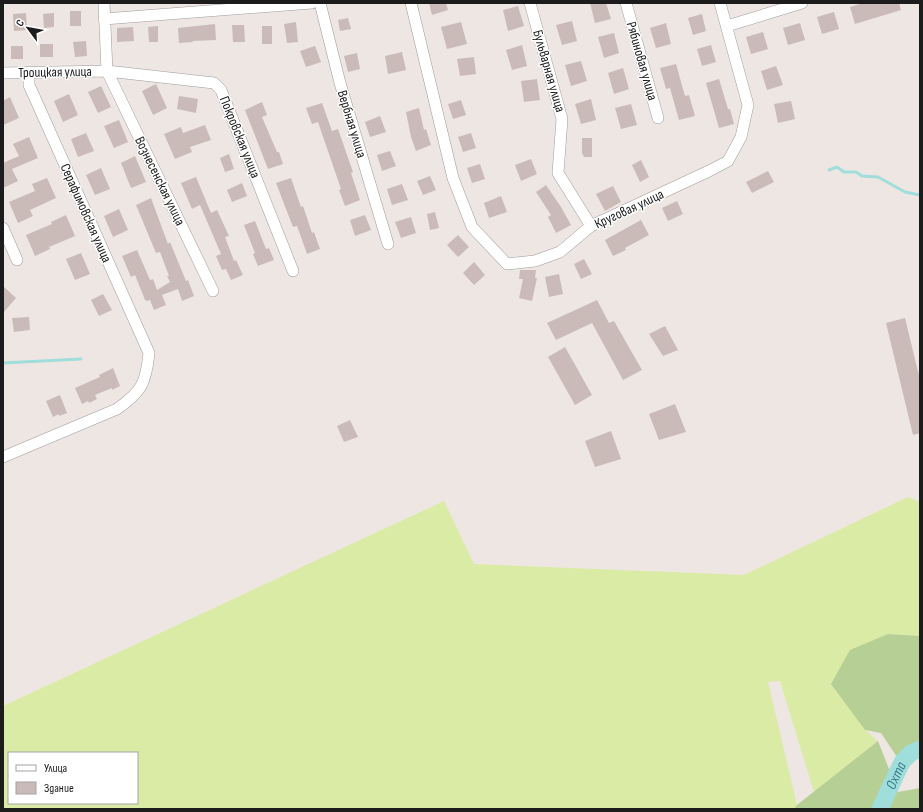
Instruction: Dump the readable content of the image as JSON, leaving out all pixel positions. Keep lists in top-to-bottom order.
{
  "streets": {
    "street": [
      "Рябиновая улица",
      "Бульварная улица",
      "Троицкая улица",
      "Вербная улица",
      "Покровская улица",
      "Вознесенская улица",
      "Круговая улица",
      "Серафимовская улица"
    ]
  },
  "crossings": [
    ["Бульварная улица", "Круговая улица"],
    ["Троицкая улица", "Покровская улица"],
    ["Троицкая улица", "Вознесенская улица"],
    ["Троицкая улица", "Серафимовская улица"],
    ["Покровская улица", "Вознесенская улица"]
  ],
  "water": ["Охта"],
  "legend": ["Улица", "Здание"],
  "north": "top left"
}
